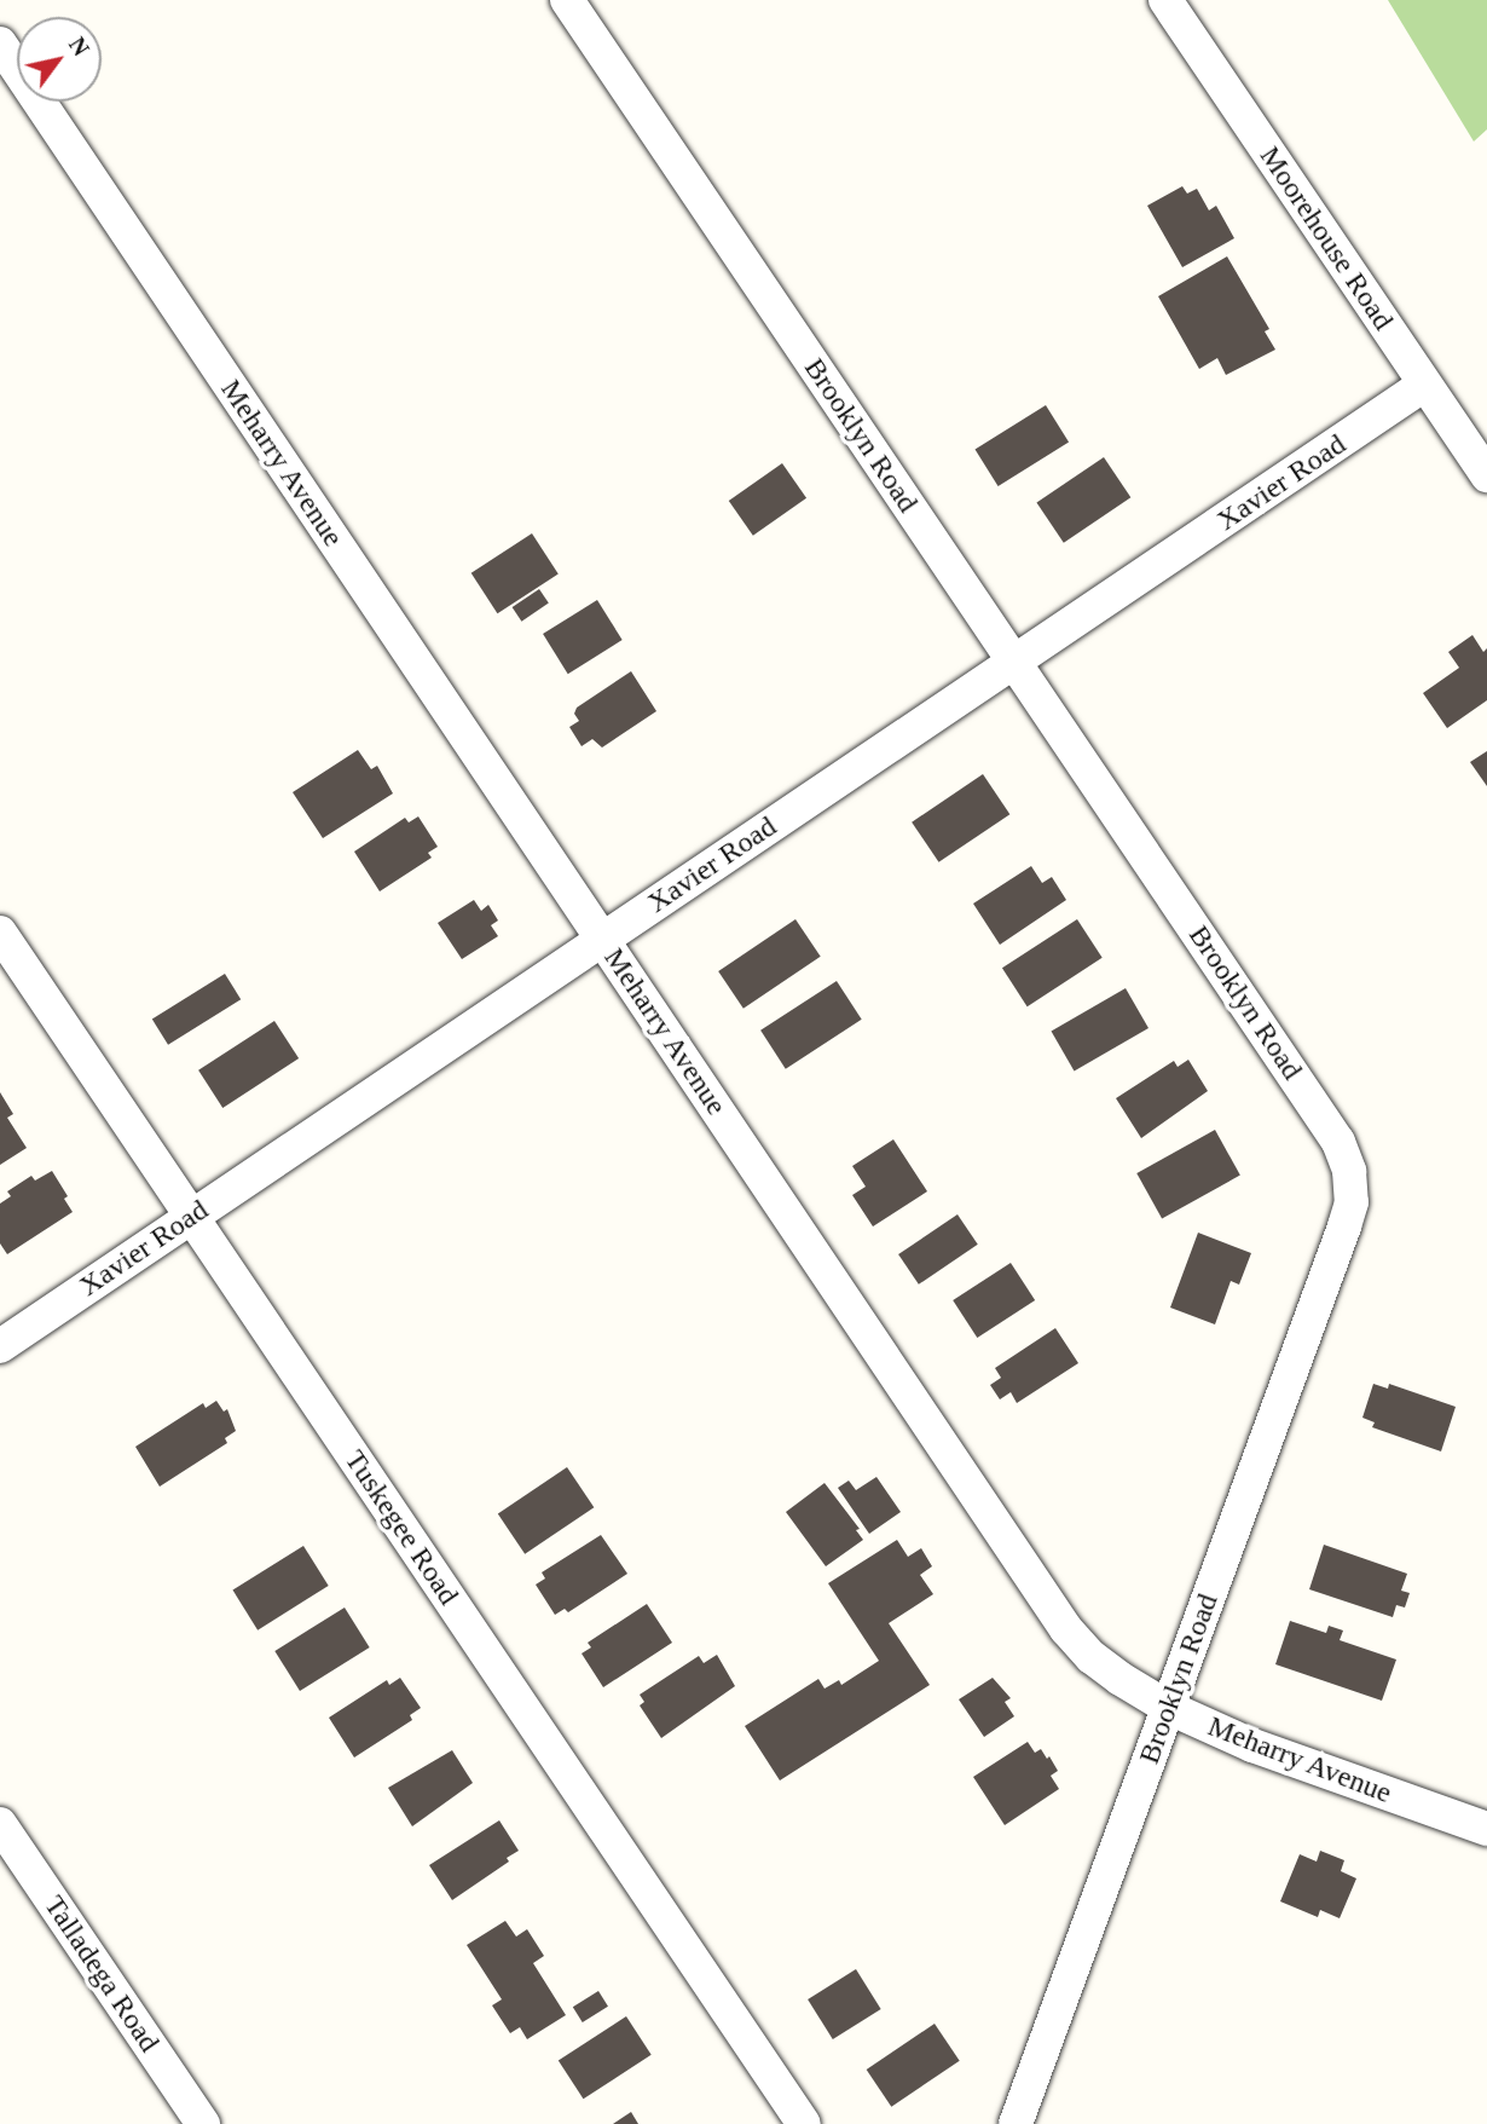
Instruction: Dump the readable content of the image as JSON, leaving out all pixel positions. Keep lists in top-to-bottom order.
{
  "streets": {
    "street": [
      "Moorehouse Road",
      "Brooklyn Road",
      "Meharry Avenue",
      "Xavier Road",
      "Tuskegee Road",
      "Talladega Road"
    ]
  },
  "crossings": [
    ["Moorehouse Road", "Xavier Road"],
    ["Brooklyn Road", "Meharry Avenue"],
    ["Brooklyn Road", "Xavier Road"],
    ["Meharry Avenue", "Xavier Road"],
    ["Xavier Road", "Tuskegee Road"]
  ],
  "north": "top right"
}
